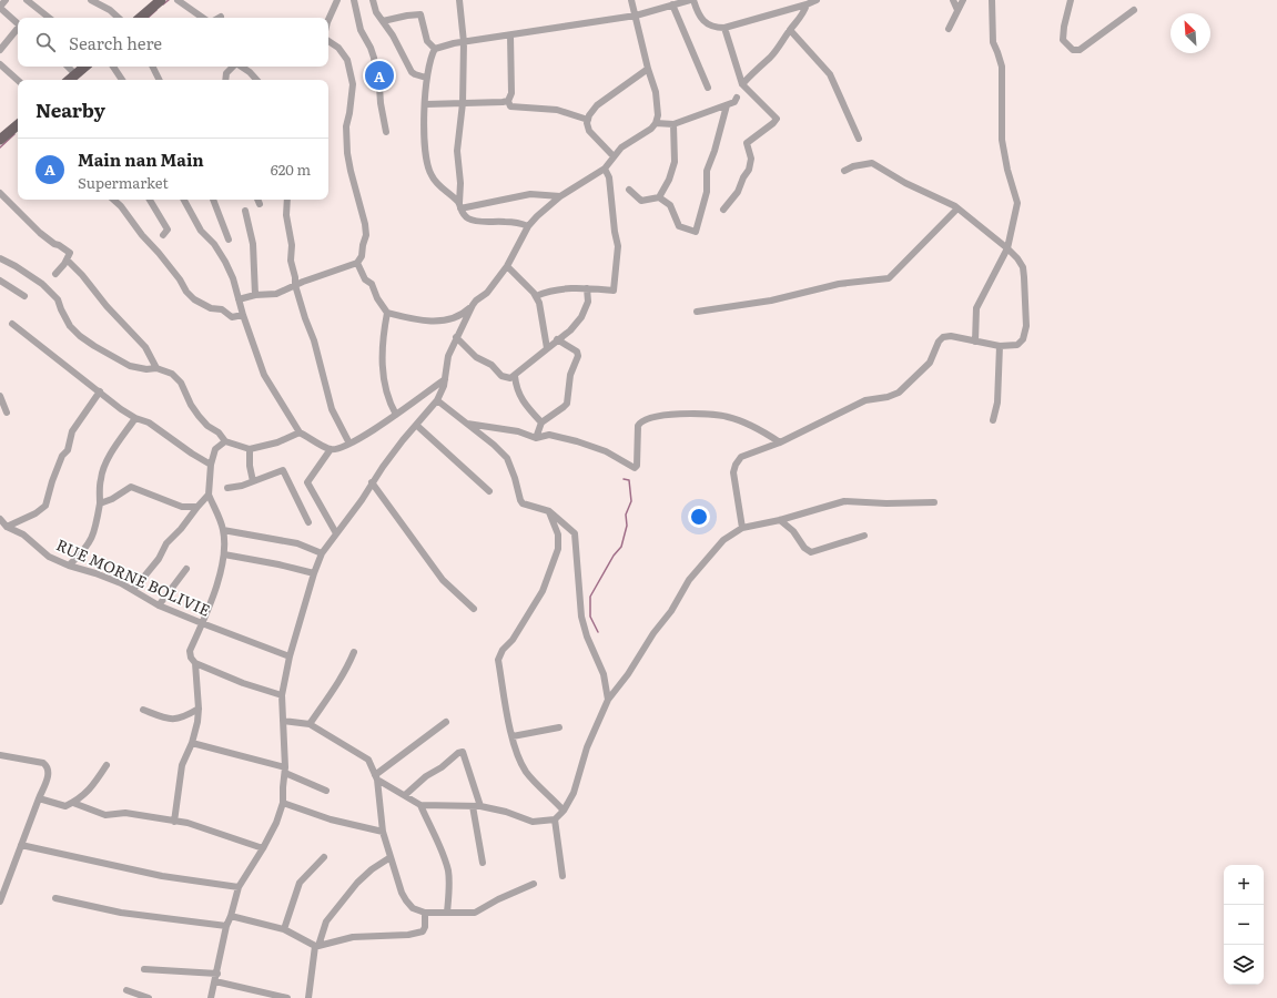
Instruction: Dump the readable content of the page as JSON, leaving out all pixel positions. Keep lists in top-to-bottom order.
{
  "streets": {
    "street": ["RUE MORNE BOLIVIE"]
  },
  "north": "top left",
  "page": {
    "search": "Search here",
    "pins": "A",
    "heading": "Nearby",
    "list": [
      {
        "mark": "A",
        "name": "Main nan Main",
        "note": "Supermarket",
        "value": "620 m"
      }
    ],
    "map_buttons": ["+", "−"]
  }
}
